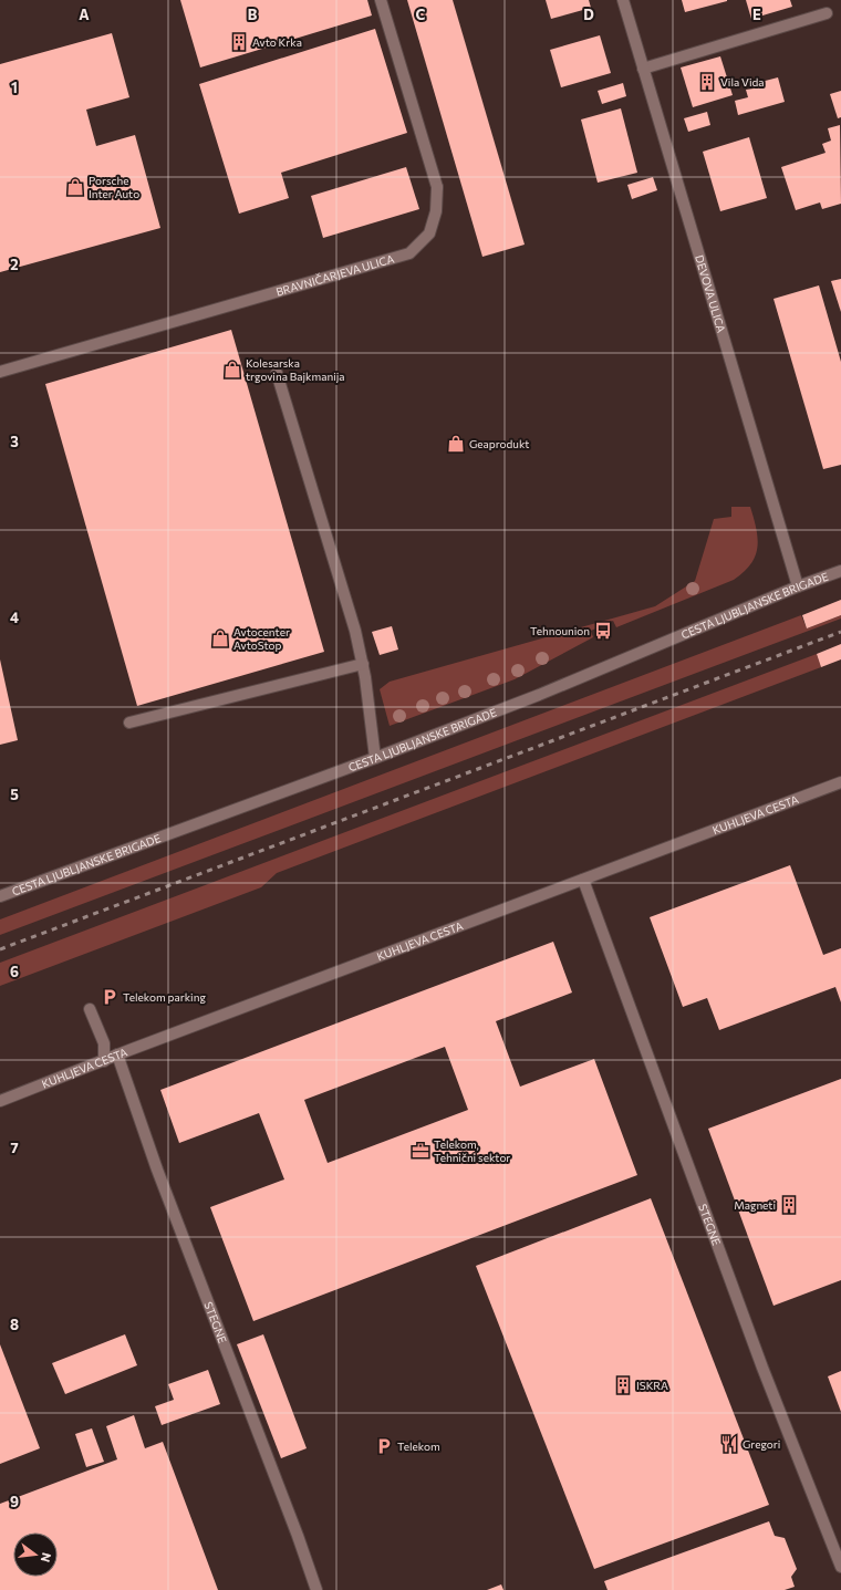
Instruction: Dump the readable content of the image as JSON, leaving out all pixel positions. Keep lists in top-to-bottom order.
{
  "streets": {
    "street": [
      "BRAVNIČARJEVA ULICA",
      "DEVOVA ULICA",
      "CESTA LJUBLJANSKE BRIGADE",
      "KUHLJEVA CESTA",
      "STEGNE"
    ]
  },
  "crossings": [
    ["DEVOVA ULICA", "CESTA LJUBLJANSKE BRIGADE"],
    ["KUHLJEVA CESTA", "STEGNE"]
  ],
  "places": {
    "building": [
      "Avto Krka",
      "Vila Vida",
      "Magneti",
      "ISKRA"
    ],
    "shop": [
      "Porsche Inter Auto",
      "Kolesarska trgovina Bajkmanija",
      "Geaprodukt",
      "Avtocenter AvtoStop"
    ],
    "bus stop": ["Tehnounion"],
    "parking": ["Telekom parking", "Telekom"],
    "office": ["Telekom, Tehnični sektor"],
    "restaurant": ["Gregori"]
  },
  "north": "right",
  "grid": {
    "columns": [
      "A",
      "B",
      "C",
      "D",
      "E"
    ],
    "rows": [
      "1",
      "2",
      "3",
      "4",
      "5",
      "6",
      "7",
      "8",
      "9"
    ]
  }
}
